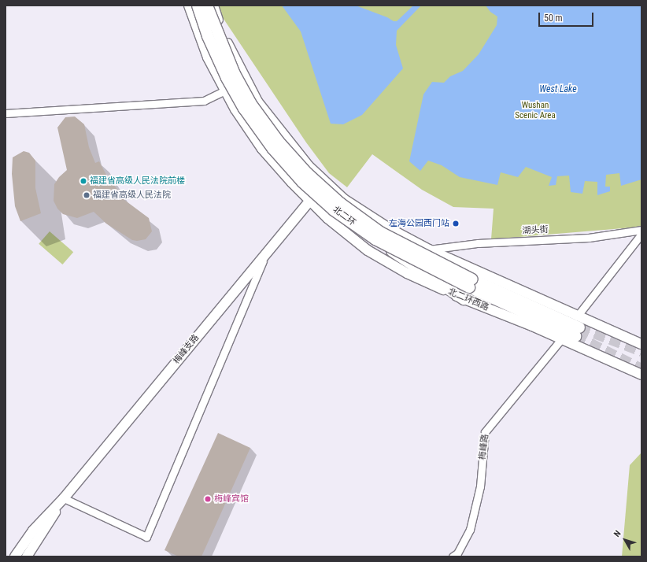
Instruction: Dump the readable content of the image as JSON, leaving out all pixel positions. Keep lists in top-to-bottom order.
{
  "streets": {
    "highway": ["北二环"],
    "main road": ["北二环西路", "梅峰支路"],
    "street": ["湖头街", "梅峰路"]
  },
  "crossings": [
    ["北二环西路", "梅峰支路"],
    ["北二环西路", "梅峰路"]
  ],
  "water": ["West Lake"],
  "parks": ["Wushan Scenic Area"],
  "places": [
    "福建省高级人民法院前楼",
    "福建省高级人民法院",
    "左海公园西门站",
    "梅峰宾馆"
  ],
  "scale_bar": "50 m",
  "north": "top left"
}
